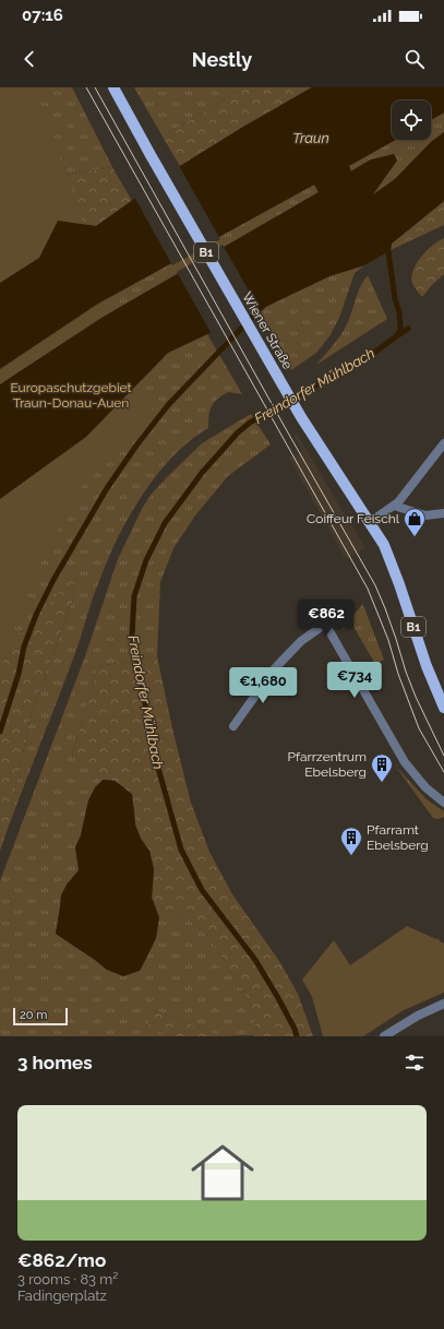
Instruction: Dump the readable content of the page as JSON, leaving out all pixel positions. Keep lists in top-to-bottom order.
{
  "streets": {
    "main road": ["B1", "Wiener Straße"]
  },
  "water": ["Traun", "Freindorfer Mühlbach"],
  "parks": ["Europaschutzgebiet Traun-Donau-Auen"],
  "places": {
    "shop": ["Coiffeur Feischl"],
    "building": ["Pfarrzentrum Ebelsberg", "Pfarramt Ebelsberg"]
  },
  "scale_bar": "20 m",
  "page": {
    "status": "07:16",
    "header": "Nestly",
    "price": ["€862", "€734", "€1,680"],
    "scale": "20 m",
    "heading": "3 homes",
    "list": [
      {
        "name": "€862/mo",
        "note": "3 rooms · 83 m² · Fadingerplatz"
      }
    ]
  }
}
